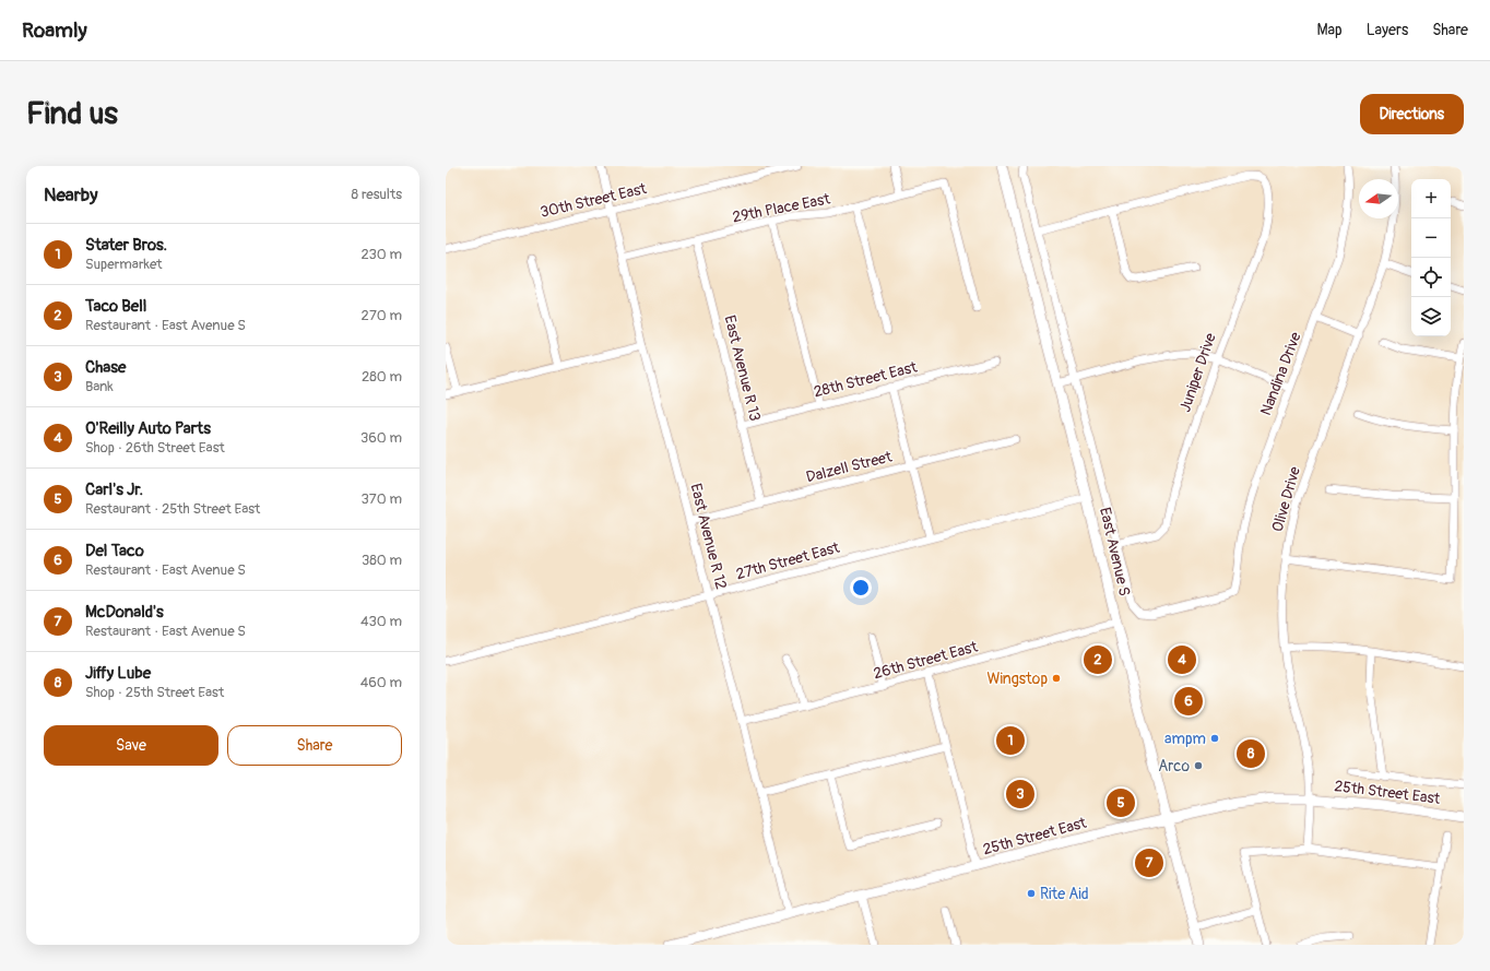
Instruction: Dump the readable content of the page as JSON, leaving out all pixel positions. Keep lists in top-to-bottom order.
{
  "streets": {
    "main road": ["East Avenue S", "25th Street East"],
    "street": [
      "30th Street East",
      "29th Place East",
      "East Avenue R 13",
      "Juniper Drive",
      "Nandina Drive",
      "28th Street East",
      "Dalzell Street",
      "Olive Drive",
      "East Avenue R 12",
      "27th Street East",
      "26th Street East"
    ]
  },
  "crossings": [
    ["30th Street East", "East Avenue R 12"],
    ["29th Place East", "East Avenue R 13"],
    ["29th Place East", "East Avenue R 12"],
    ["East Avenue R 13", "28th Street East"],
    ["East Avenue R 13", "Dalzell Street"],
    ["Juniper Drive", "East Avenue S"],
    ["Nandina Drive", "East Avenue S"],
    ["Dalzell Street", "East Avenue R 12"],
    ["Olive Drive", "25th Street East"],
    ["East Avenue R 12", "27th Street East"],
    ["East Avenue R 12", "26th Street East"],
    ["East Avenue R 12", "25th Street East"],
    ["East Avenue S", "27th Street East"],
    ["East Avenue S", "26th Street East"],
    ["East Avenue S", "25th Street East"]
  ],
  "places": [
    "Wingstop",
    "ampm",
    "Arco",
    "Rite Aid"
  ],
  "north": "left",
  "page": {
    "header": "Roamly",
    "nav": ["Map", "Layers", "Share"],
    "buttons": [
      "Directions",
      ["Save", "Share"]
    ],
    "title": "Find us",
    "heading": ["Nearby", "8 results"],
    "map_buttons": ["+", "−"],
    "list": [
      {
        "mark": "1",
        "name": "Stater Bros.",
        "note": "Supermarket",
        "value": "230 m"
      },
      {
        "mark": "2",
        "name": "Taco Bell",
        "note": "Restaurant · East Avenue S",
        "value": "270 m"
      },
      {
        "mark": "3",
        "name": "Chase",
        "note": "Bank",
        "value": "280 m"
      },
      {
        "mark": "4",
        "name": "O'Reilly Auto Parts",
        "note": "Shop · 26th Street East",
        "value": "360 m"
      },
      {
        "mark": "5",
        "name": "Carl's Jr.",
        "note": "Restaurant · 25th Street East",
        "value": "370 m"
      },
      {
        "mark": "6",
        "name": "Del Taco",
        "note": "Restaurant · East Avenue S",
        "value": "380 m"
      },
      {
        "mark": "7",
        "name": "McDonald's",
        "note": "Restaurant · East Avenue S",
        "value": "430 m"
      },
      {
        "mark": "8",
        "name": "Jiffy Lube",
        "note": "Shop · 25th Street East",
        "value": "460 m"
      }
    ],
    "pins": [
      "2",
      "4",
      "6",
      "1",
      "8",
      "3",
      "5",
      "7"
    ]
  }
}
